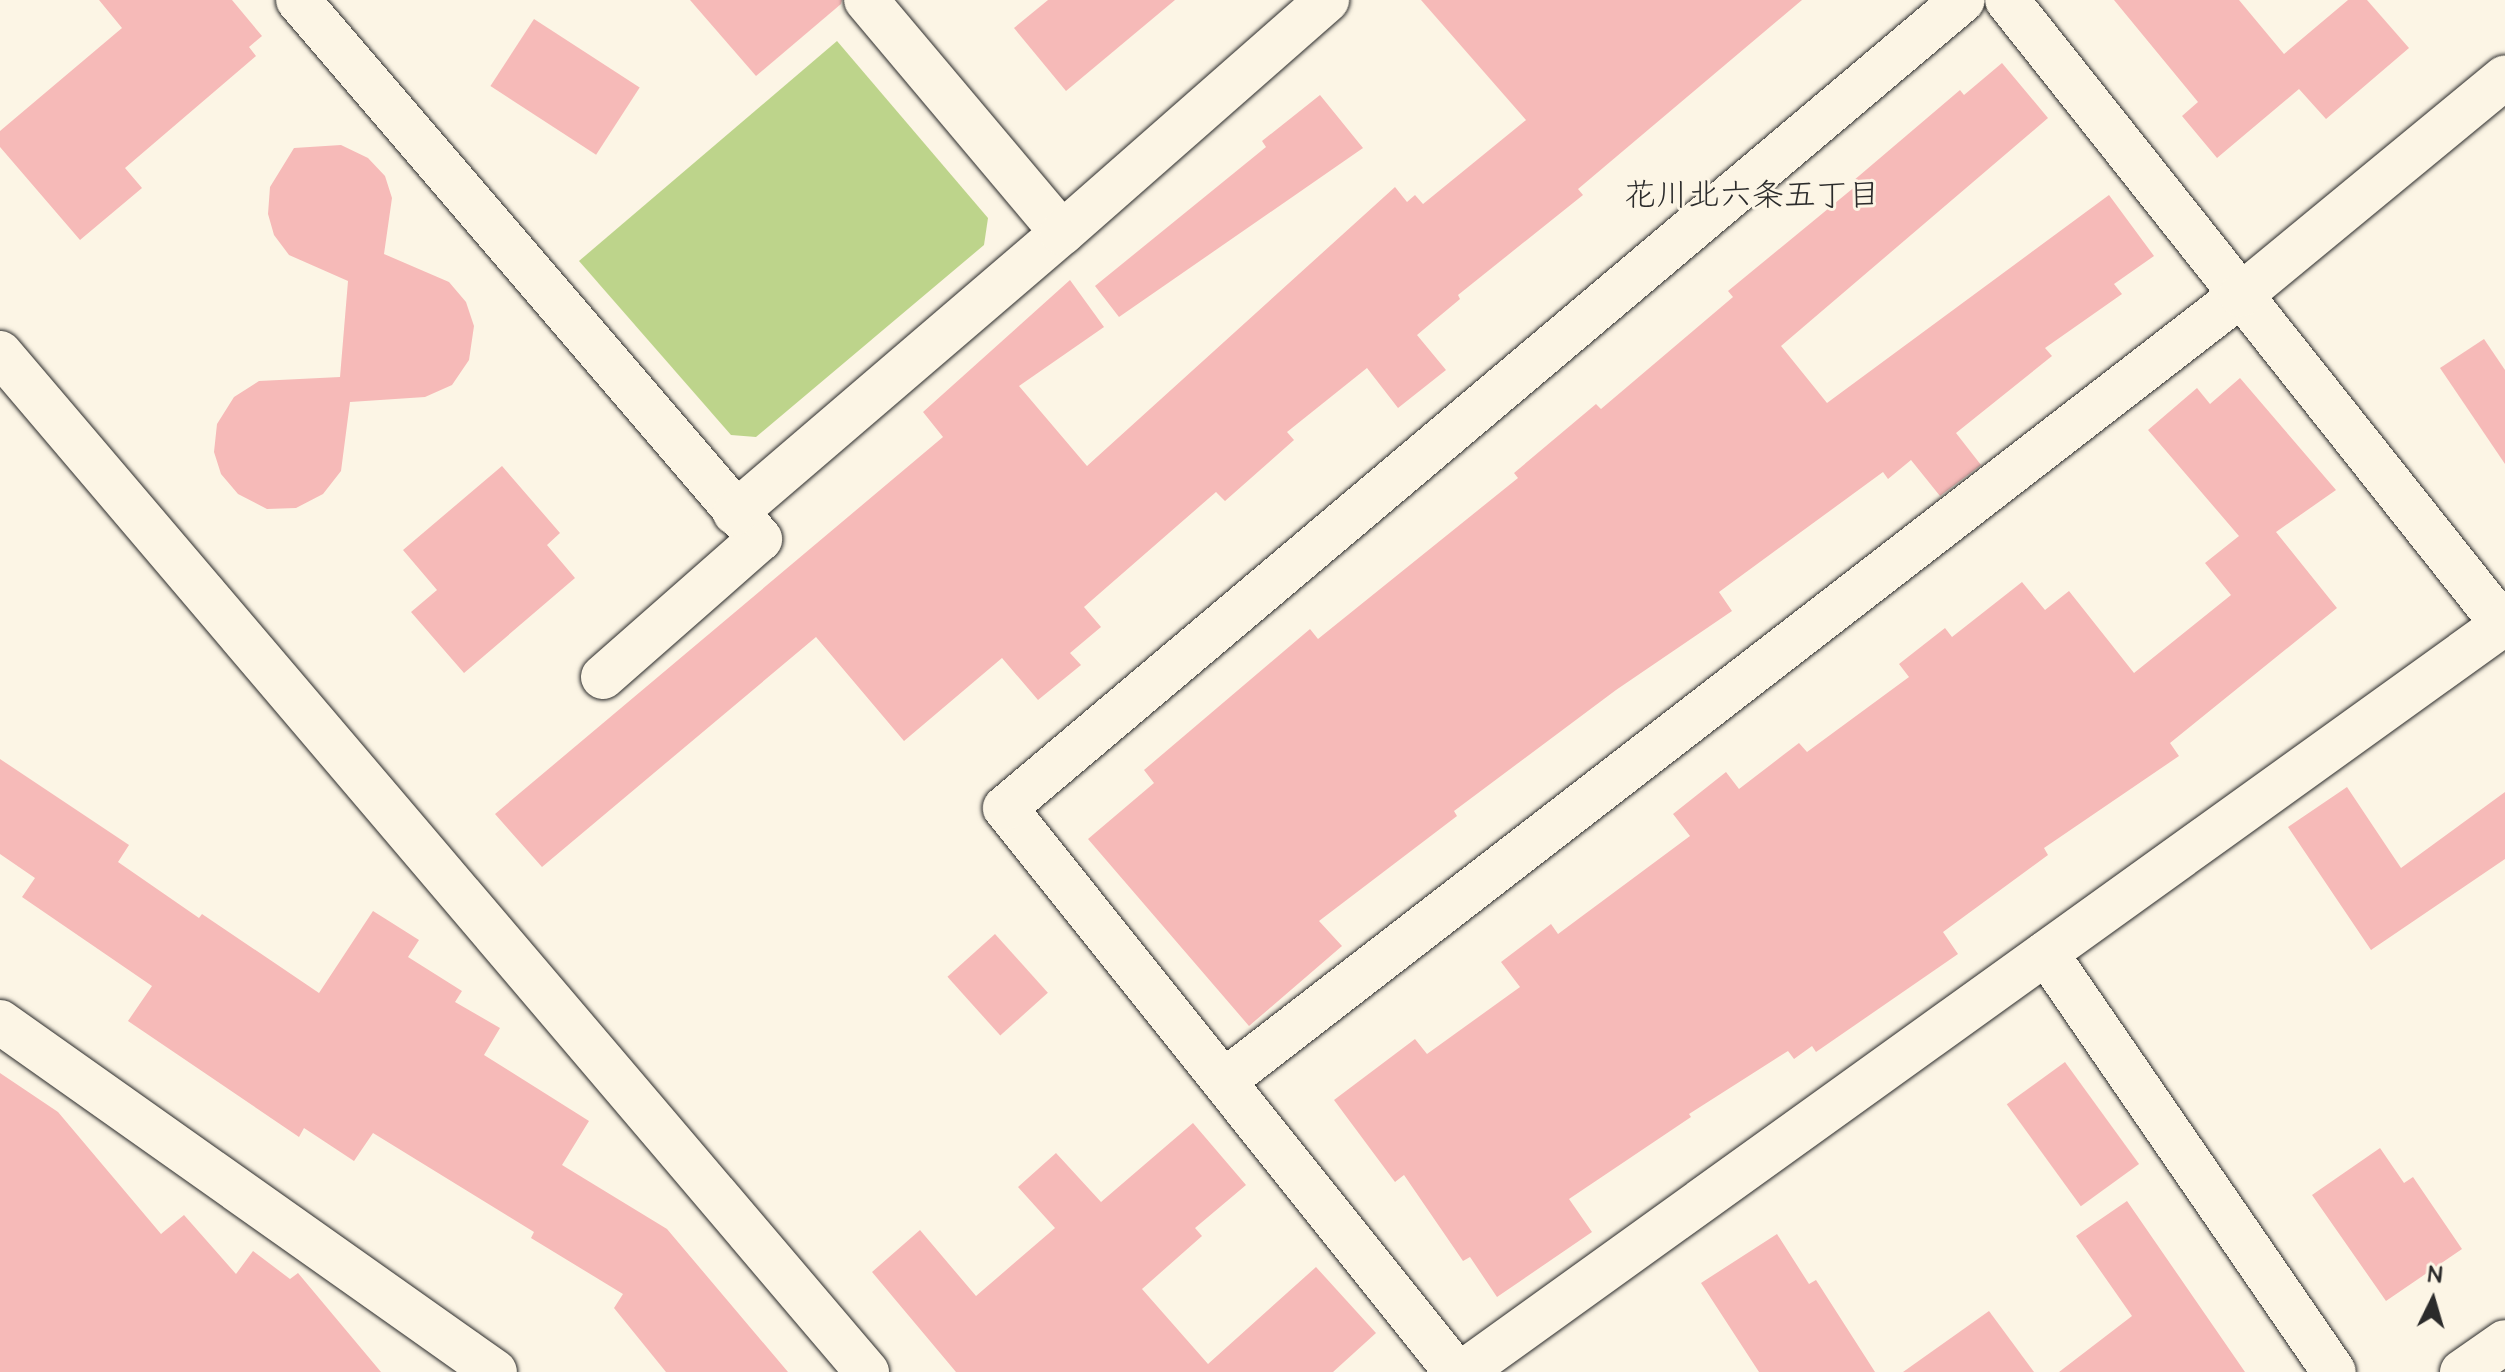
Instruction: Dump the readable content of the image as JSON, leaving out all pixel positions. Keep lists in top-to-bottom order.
{
  "districts": ["花川北六条五丁目"],
  "north": "top"
}
